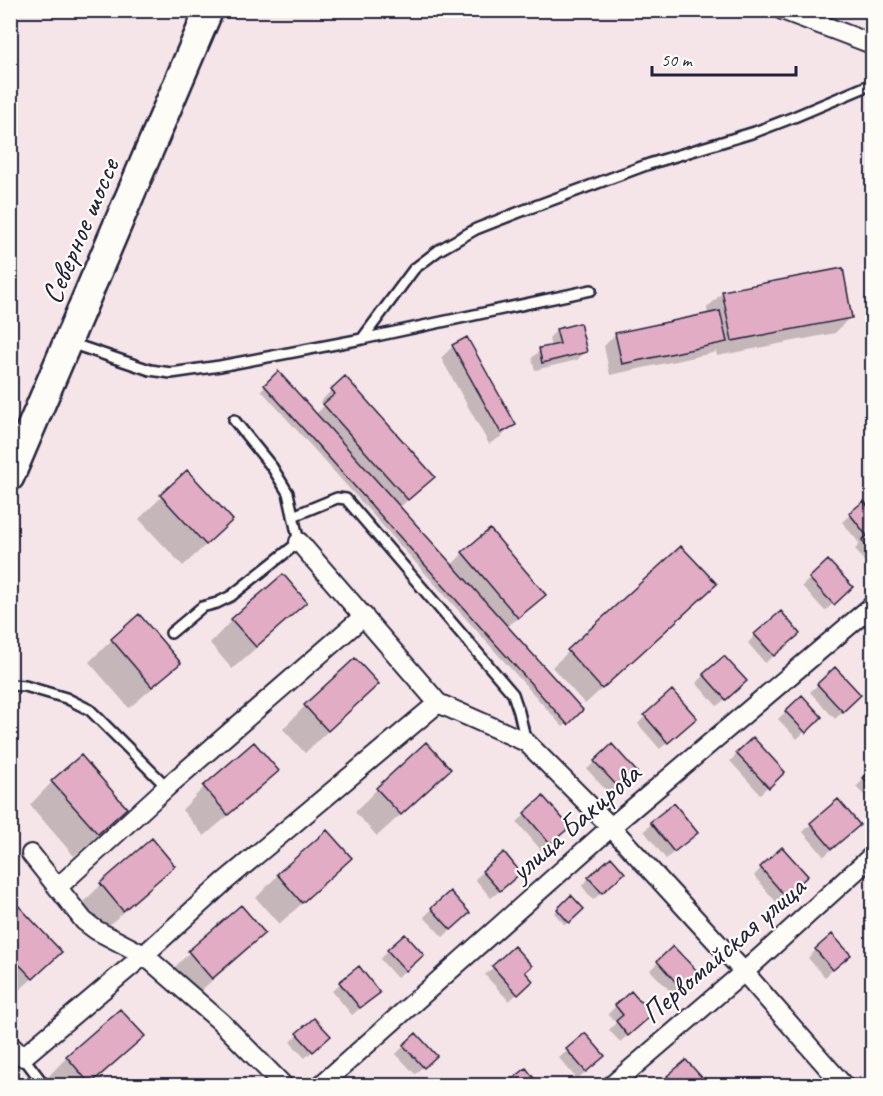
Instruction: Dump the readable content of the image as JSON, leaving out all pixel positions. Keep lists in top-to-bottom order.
{
  "streets": {
    "main road": ["Северное шоссе"],
    "street": ["улица Бакирова", "Первомайская улица"]
  },
  "scale_bar": "50 m"
}
